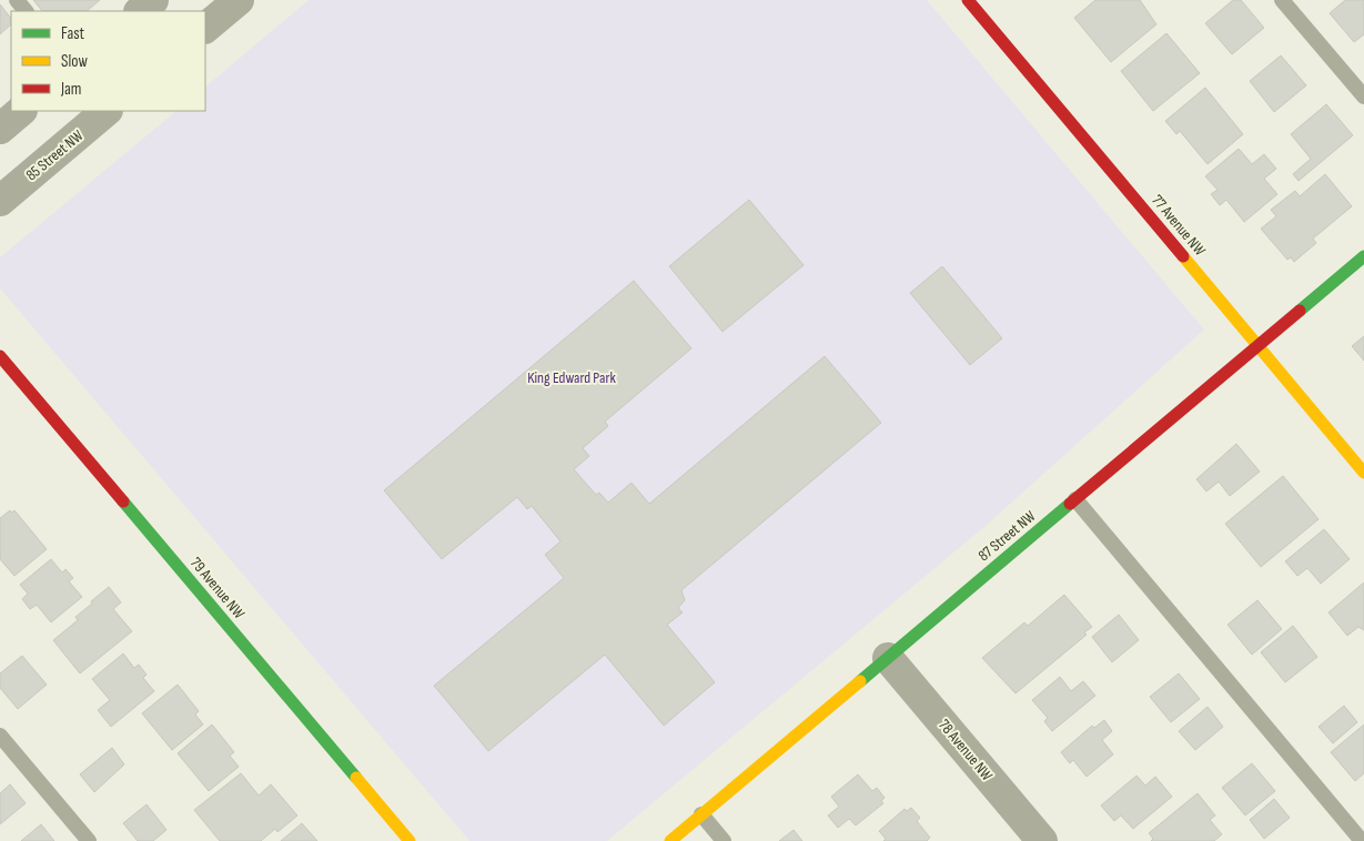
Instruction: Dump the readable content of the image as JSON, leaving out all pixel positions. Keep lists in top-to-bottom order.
{
  "streets": {
    "street": [
      "85 Street NW",
      "77 Avenue NW",
      "87 Street NW",
      "79 Avenue NW",
      "78 Avenue NW"
    ]
  },
  "crossings": [
    ["77 Avenue NW", "87 Street NW"],
    ["87 Street NW", "78 Avenue NW"]
  ],
  "parks": ["King Edward Park"],
  "legend": ["Fast", "Slow", "Jam"]
}
